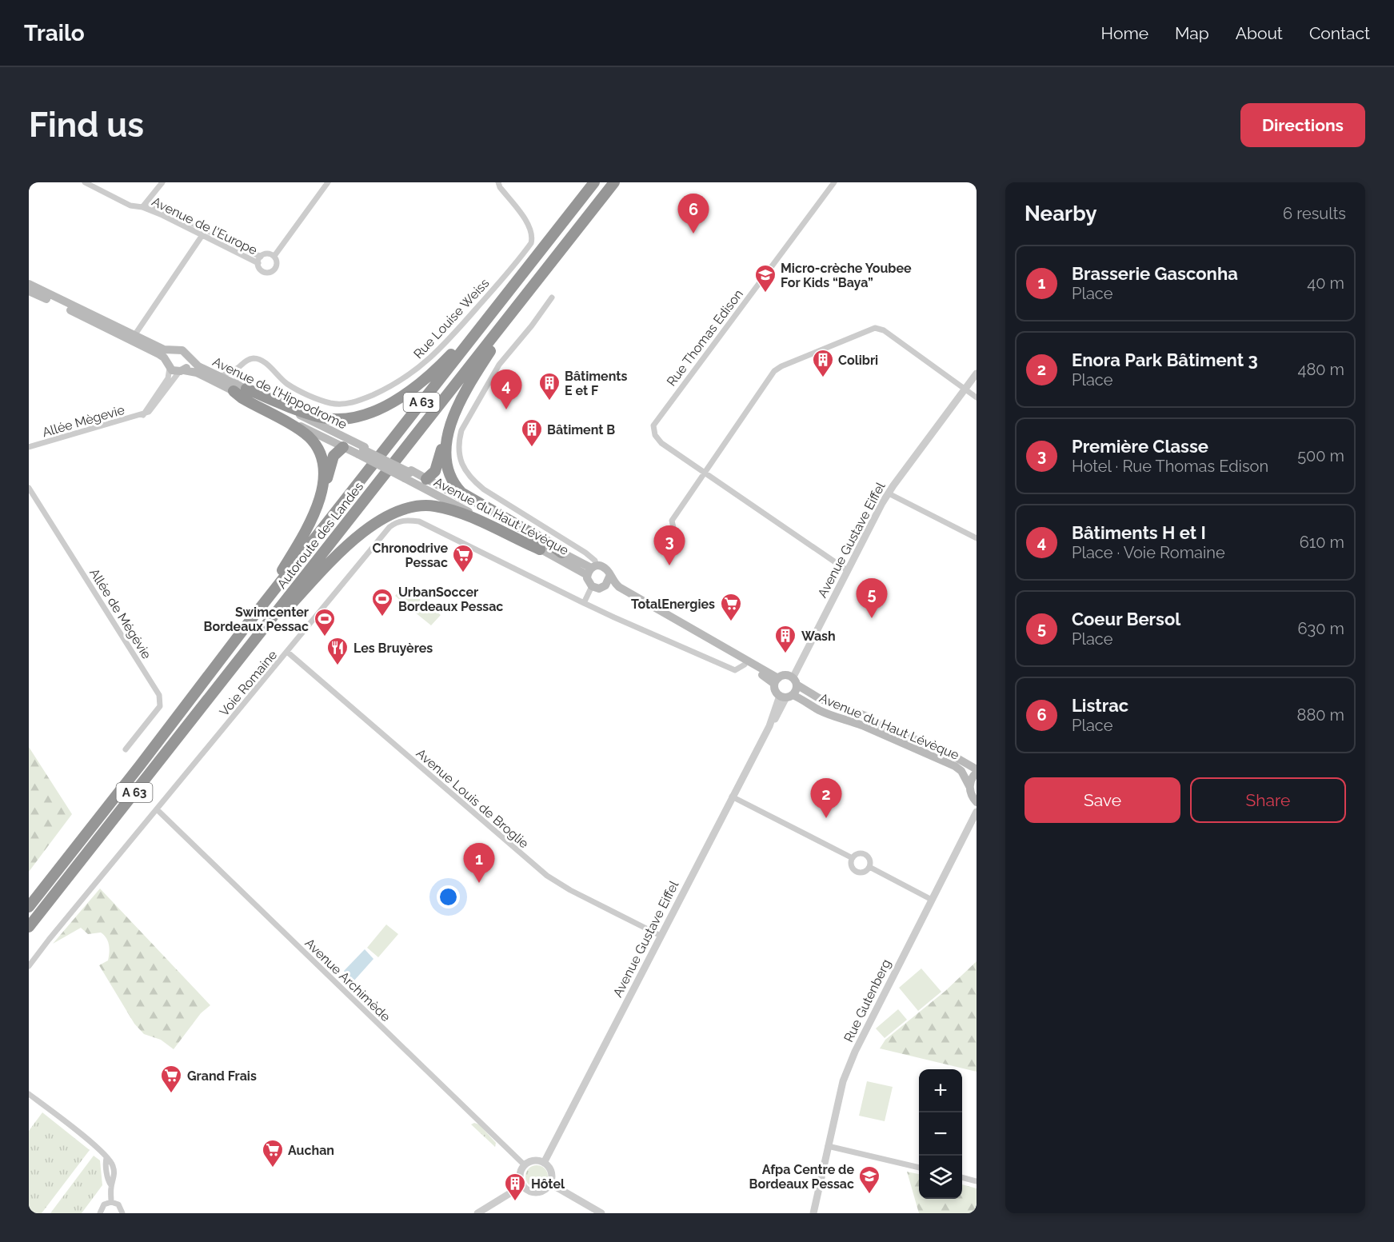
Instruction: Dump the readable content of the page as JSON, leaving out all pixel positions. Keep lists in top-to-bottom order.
{
  "streets": {
    "highway": ["A 63", "Autoroute des Landes"],
    "main road": ["Avenue de l'Hippodrome", "Avenue du Haut Lévèque"],
    "street": [
      "Avenue de l'Europe",
      "Rue Louise Weiss",
      "Rue Thomas Edison",
      "Allée Mègevie",
      "Avenue Gustave Eiffel",
      "Allée de Mégévie",
      "Voie Romaine",
      "Avenue Louis de Broglie",
      "Avenue Archimède",
      "Rue Gutenberg"
    ]
  },
  "crossings": [
    ["Rue Louise Weiss", "Avenue de l'Hippodrome"],
    ["Rue Thomas Edison", "Avenue Gustave Eiffel"],
    ["Avenue de l'Hippodrome", "Allée Mègevie"],
    ["Avenue du Haut Lévèque", "Avenue Gustave Eiffel"],
    ["Avenue Gustave Eiffel", "Avenue Louis de Broglie"],
    ["Avenue Gustave Eiffel", "Avenue Archimède"],
    ["Voie Romaine", "Avenue Louis de Broglie"],
    ["Voie Romaine", "Avenue Archimède"]
  ],
  "places": {
    "school or university": ["Micro-crèche Youbee For Kids “Baya”", "Afpa Centre de Bordeaux Pessac"],
    "building": [
      "Colibri",
      "Bâtiments E et F",
      "Bâtiment B",
      "Wash",
      "Hôtel"
    ],
    "supermarket": [
      "Chronodrive Pessac",
      "TotalEnergies",
      "Grand Frais",
      "Auchan"
    ],
    "sports": ["UrbanSoccer Bordeaux Pessac", "Swimcenter Bordeaux Pessac"],
    "restaurant": ["Les Bruyères"]
  },
  "page": {
    "header": "Trailo",
    "nav": [
      "Home",
      "Map",
      "About",
      "Contact"
    ],
    "buttons": [
      "Directions",
      ["Save", "Share"]
    ],
    "title": "Find us",
    "heading": ["Nearby", "6 results"],
    "pins": [
      "6",
      "4",
      "3",
      "5",
      "2",
      "1"
    ],
    "list": [
      {
        "mark": "1",
        "name": "Brasserie Gasconha",
        "note": "Place",
        "value": "40 m"
      },
      {
        "mark": "2",
        "name": "Enora Park Bâtiment 3",
        "note": "Place",
        "value": "480 m"
      },
      {
        "mark": "3",
        "name": "Première Classe",
        "note": "Hotel · Rue Thomas Edison",
        "value": "500 m"
      },
      {
        "mark": "4",
        "name": "Bâtiments H et I",
        "note": "Place · Voie Romaine",
        "value": "610 m"
      },
      {
        "mark": "5",
        "name": "Coeur Bersol",
        "note": "Place",
        "value": "630 m"
      },
      {
        "mark": "6",
        "name": "Listrac",
        "note": "Place",
        "value": "880 m"
      }
    ],
    "map_buttons": ["+", "−"]
  }
}
